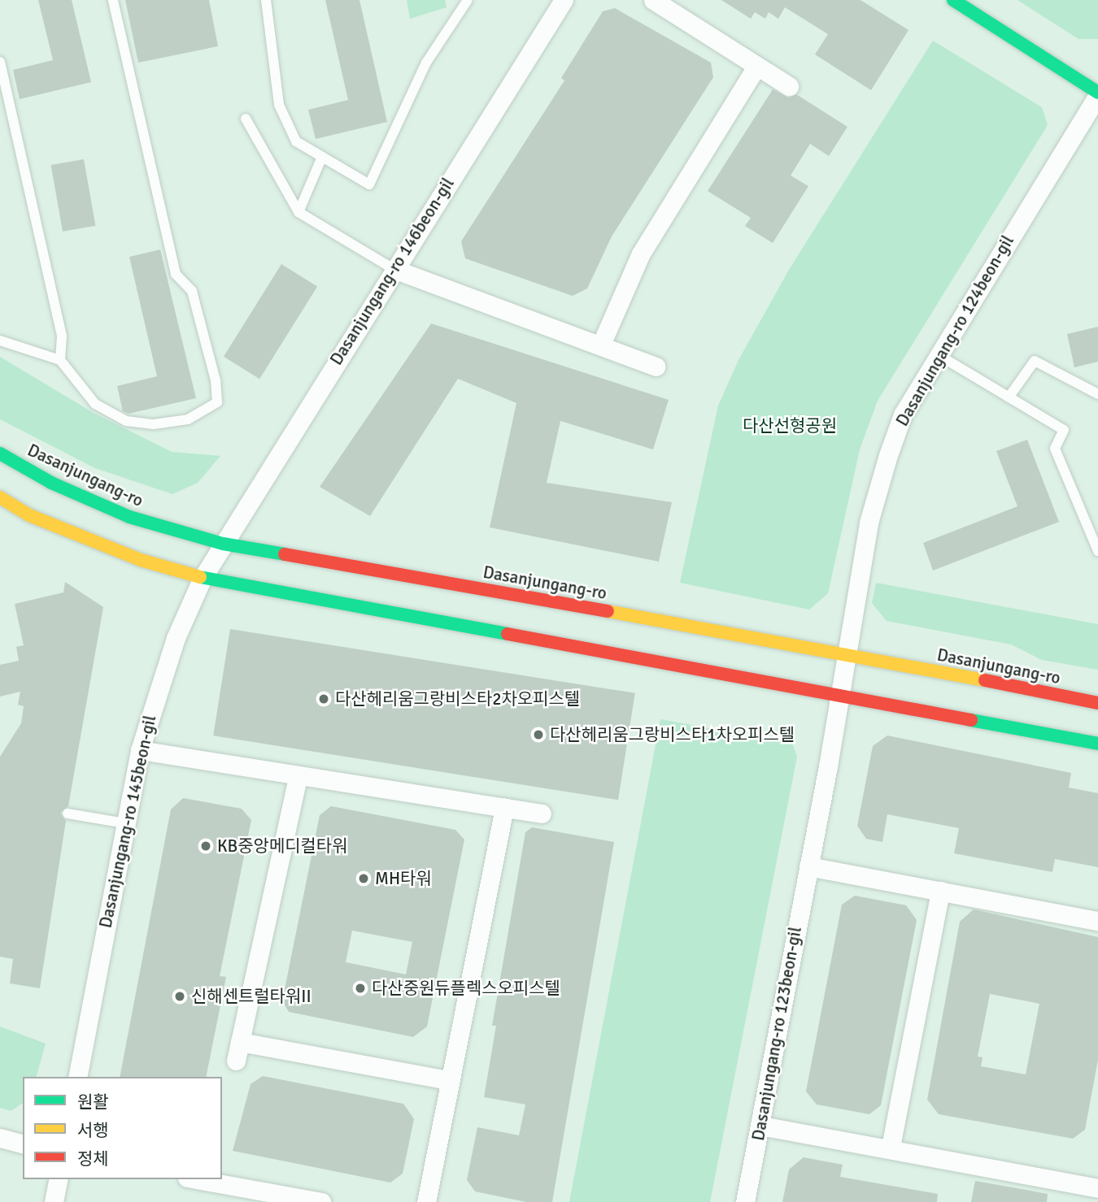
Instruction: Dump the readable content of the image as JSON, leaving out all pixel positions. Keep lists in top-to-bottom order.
{
  "streets": {
    "street": [
      "Dasanjungang-ro 146beon-gil",
      "Dasanjungang-ro 124beon-gil",
      "Dasanjungang-ro",
      "Dasanjungang-ro 145beon-gil",
      "Dasanjungang-ro 123beon-gil"
    ]
  },
  "crossings": [
    ["Dasanjungang-ro 146beon-gil", "Dasanjungang-ro"],
    ["Dasanjungang-ro 146beon-gil", "Dasanjungang-ro 145beon-gil"],
    ["Dasanjungang-ro 124beon-gil", "Dasanjungang-ro"],
    ["Dasanjungang-ro 124beon-gil", "Dasanjungang-ro 123beon-gil"],
    ["Dasanjungang-ro", "Dasanjungang-ro 145beon-gil"],
    ["Dasanjungang-ro", "Dasanjungang-ro 123beon-gil"]
  ],
  "parks": ["다산선형공원"],
  "places": [
    "다산헤리움그랑비스타2차오피스텔",
    "다산헤리움그랑비스타1차오피스텔",
    "KB중앙메디컬타워",
    "MH타워",
    "다산중원듀플렉스오피스텔",
    "신해센트럴타워II"
  ],
  "legend": ["원활", "서행", "정체"]
}
